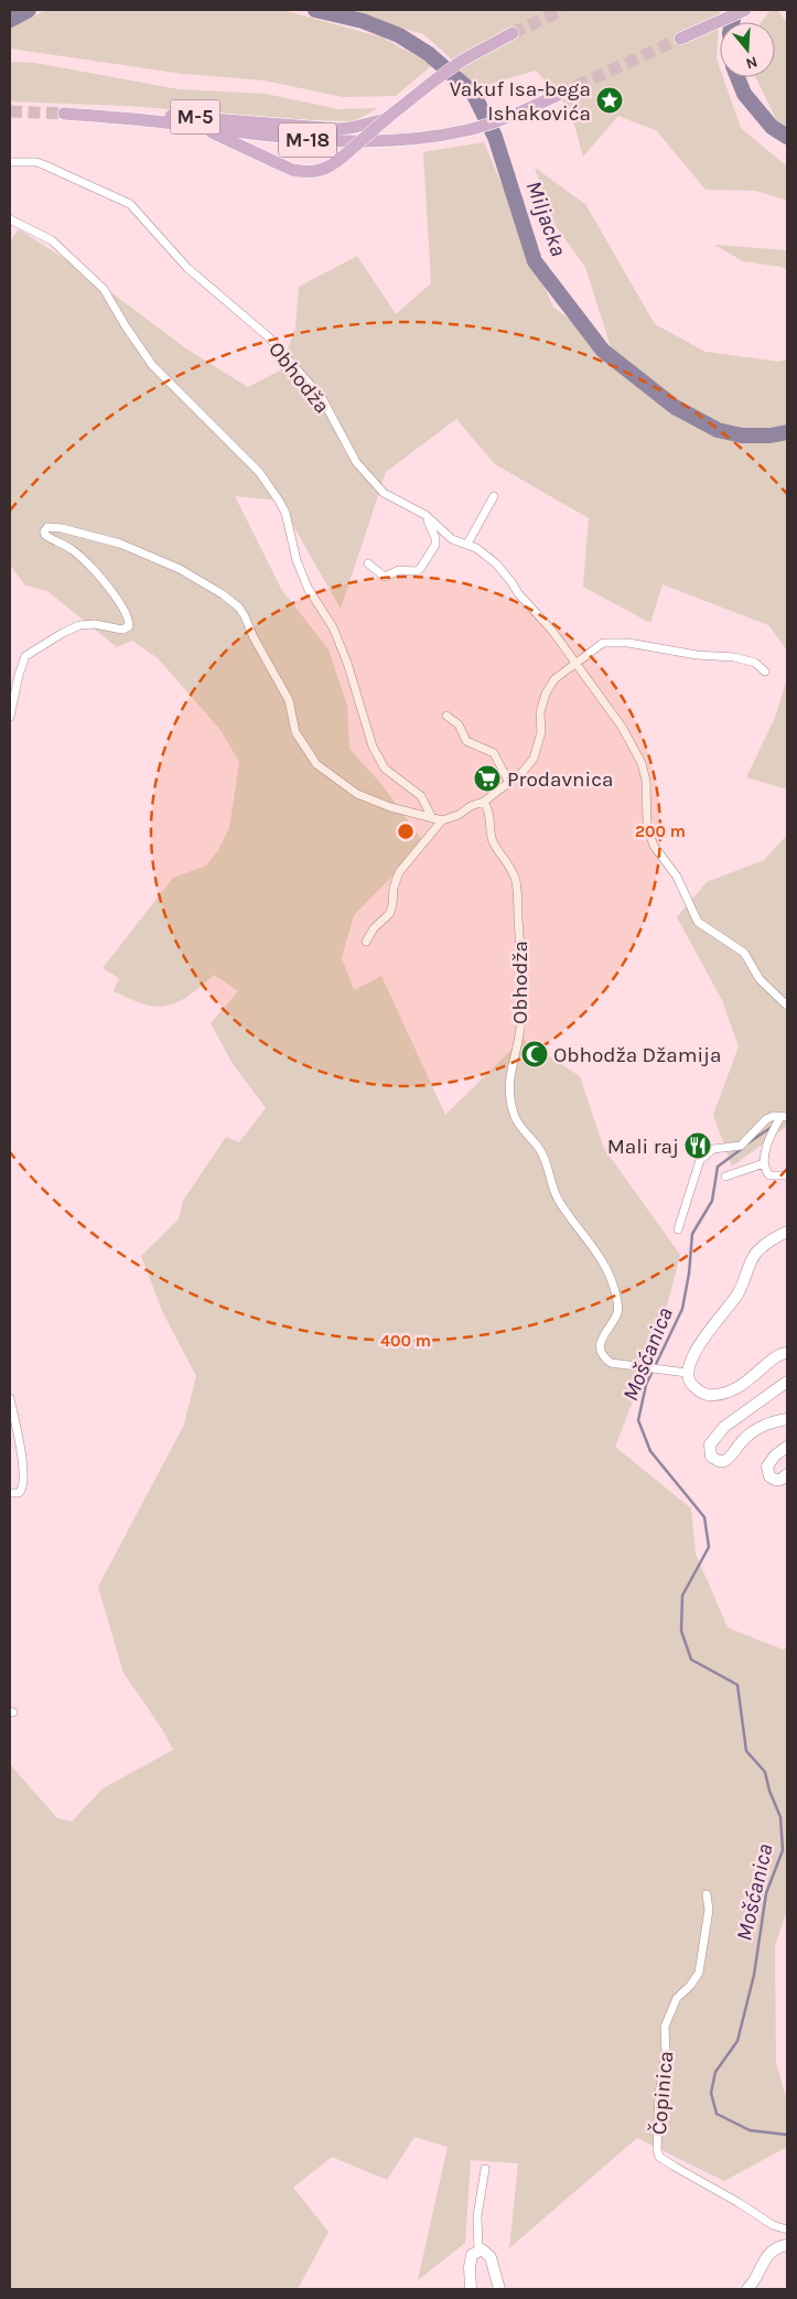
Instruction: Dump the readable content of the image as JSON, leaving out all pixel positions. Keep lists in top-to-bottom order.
{
  "streets": {
    "main road": ["M-5", "M-18"],
    "street": ["Obhodža", "Čopinica"]
  },
  "crossings": [
    ["M-5", "M-18"]
  ],
  "water": ["Miljacka", "Mošćanica"],
  "places": {
    "place": ["Vakuf Isa-bega Ishakovića"],
    "supermarket": ["Prodavnica"],
    "mosque": ["Obhodža Džamija"],
    "restaurant": ["Mali raj"]
  },
  "north": "bottom",
  "rings": ["200 m", "400 m"]
}
